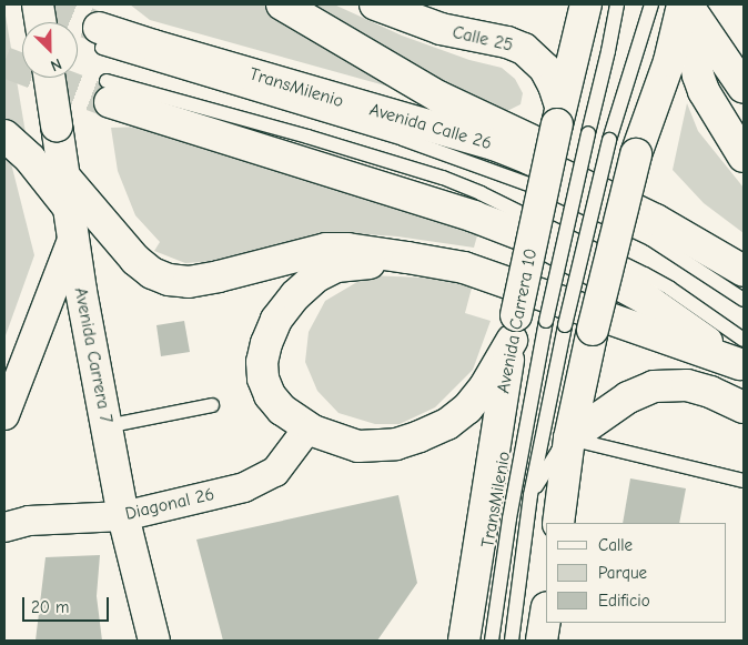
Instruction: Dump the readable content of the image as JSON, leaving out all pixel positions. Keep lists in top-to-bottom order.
{
  "streets": {
    "main road": [
      "Calle 25",
      "Avenida Calle 26",
      "Avenida Carrera 10",
      "Avenida Carrera 7"
    ],
    "street": ["Diagonal 26"],
    "lane": ["TransMilenio"]
  },
  "crossings": [
    ["Calle 25", "Avenida Carrera 10"],
    ["TransMilenio", "Avenida Calle 26"],
    ["Avenida Carrera 7", "Diagonal 26"]
  ],
  "legend": ["Calle", "Parque", "Edificio"],
  "scale_bar": "20 m",
  "north": "bottom right"
}
